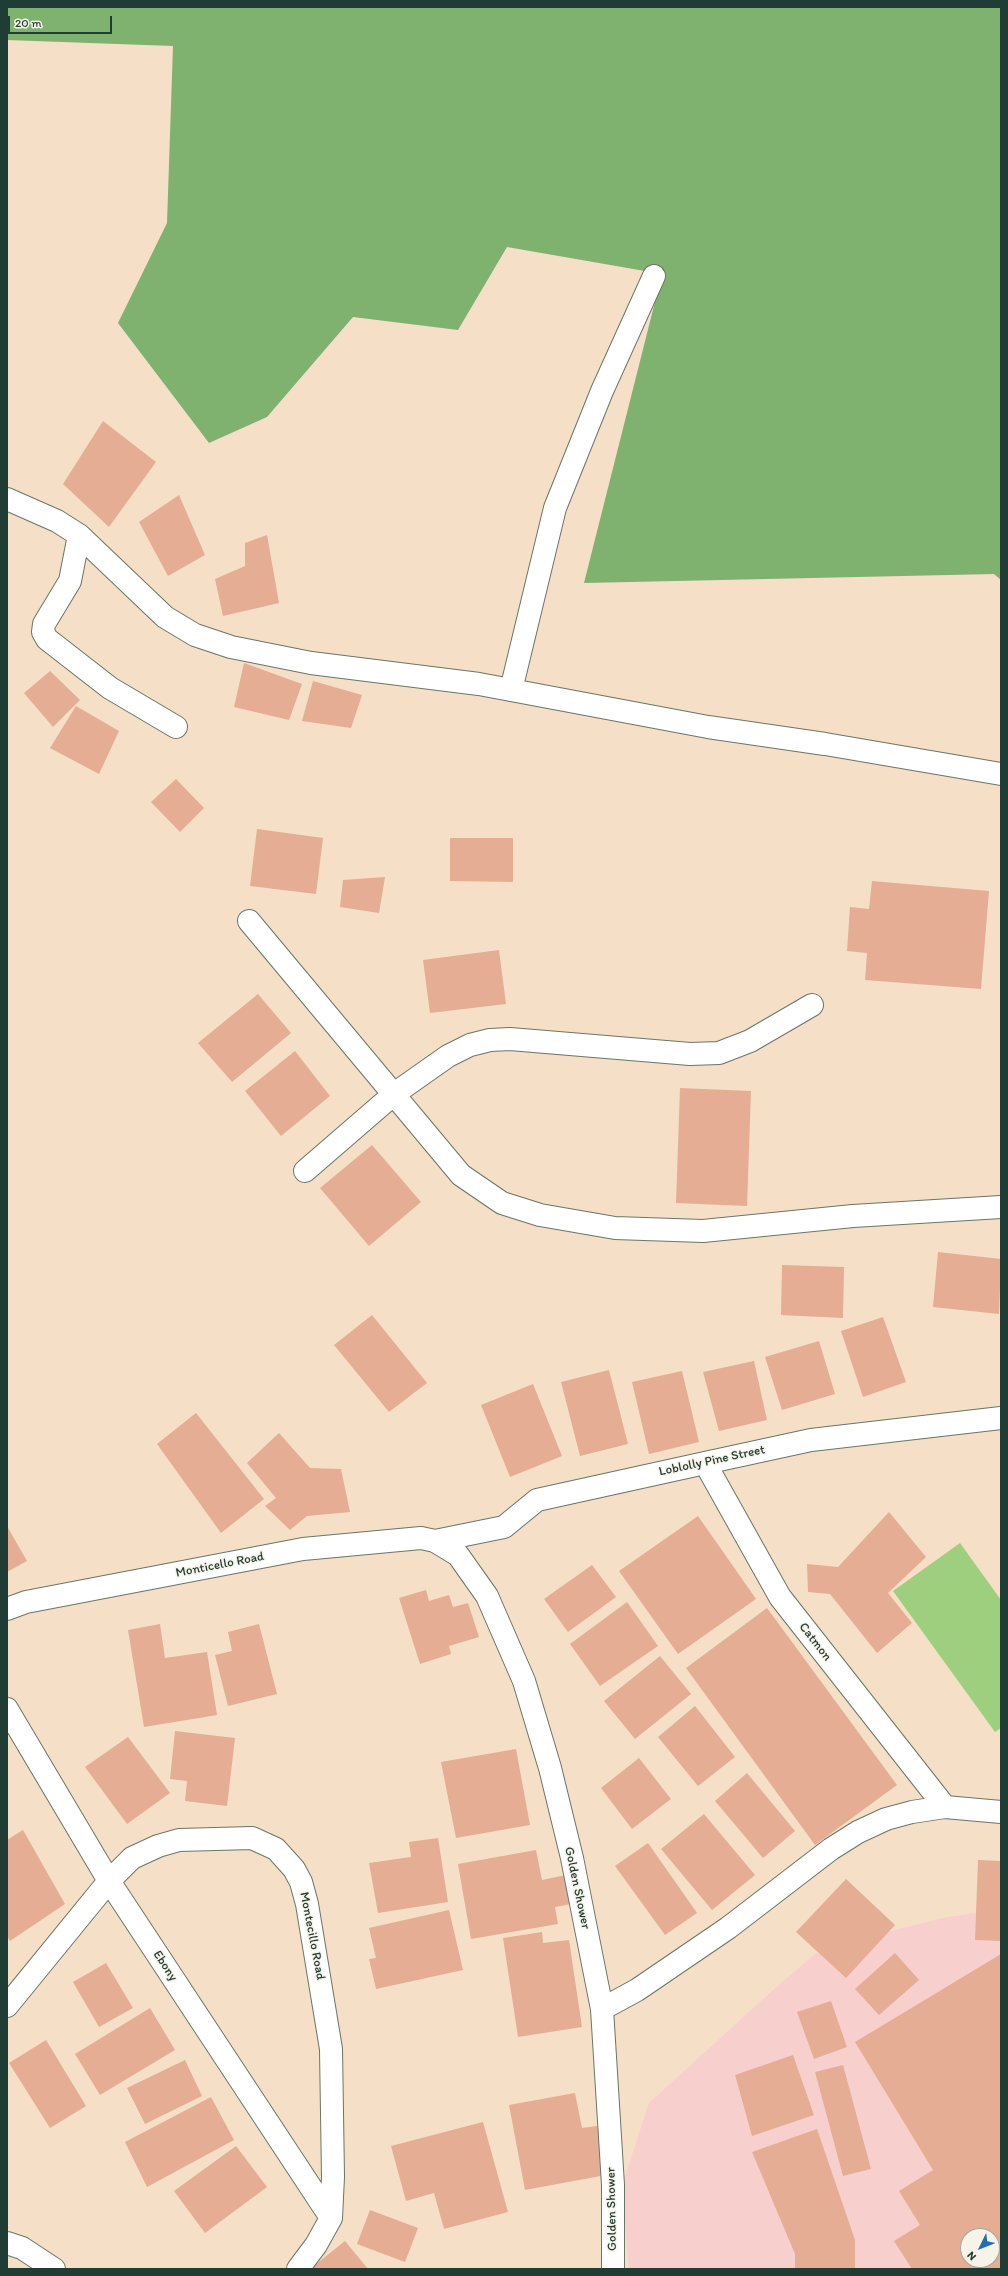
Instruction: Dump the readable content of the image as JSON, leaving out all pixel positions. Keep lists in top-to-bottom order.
{
  "streets": {
    "street": [
      "Loblolly Pine Street",
      "Monticello Road",
      "Catmon",
      "Golden Shower",
      "Montecillo Road",
      "Ebony"
    ]
  },
  "crossings": [
    ["Loblolly Pine Street", "Monticello Road"],
    ["Loblolly Pine Street", "Catmon"],
    ["Loblolly Pine Street", "Golden Shower"],
    ["Monticello Road", "Golden Shower"],
    ["Montecillo Road", "Ebony"]
  ],
  "scale_bar": "20 m",
  "north": "bottom left"
}
